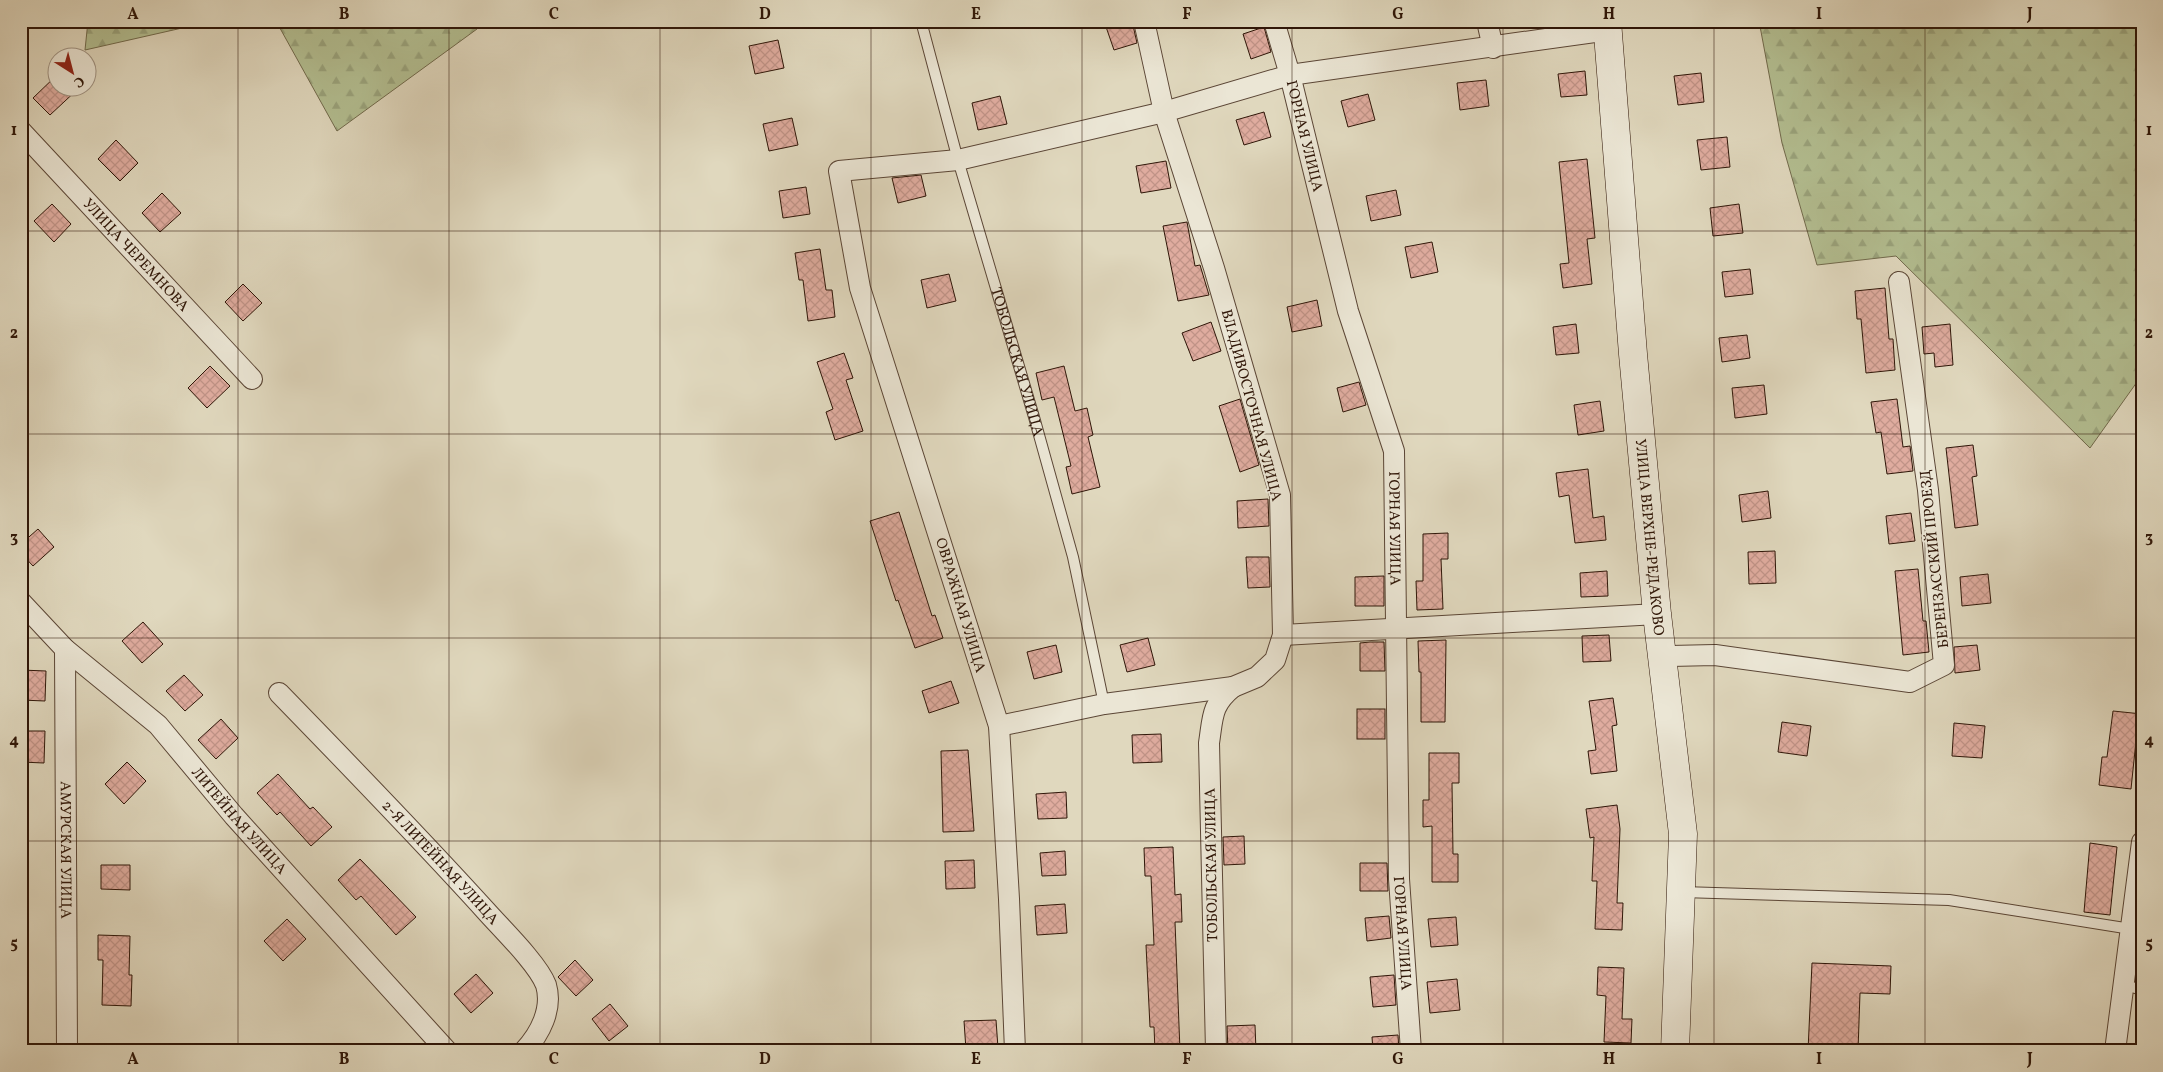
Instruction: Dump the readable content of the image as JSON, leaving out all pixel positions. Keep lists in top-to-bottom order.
{
  "streets": {
    "street": [
      "ГОРНАЯ УЛИЦА",
      "УЛИЦА ЧЕРЕМНОВА",
      "ТОБОЛЬСКАЯ УЛИЦА",
      "ВЛАДИВОСТОЧНАЯ УЛИЦА",
      "УЛИЦА ВЕРХНЕ-РЕДАКОВО",
      "БЕРЕНЗАССКИЙ ПРОЕЗД",
      "ОВРАЖНАЯ УЛИЦА",
      "ЛИТЕЙНАЯ УЛИЦА",
      "АМУРСКАЯ УЛИЦА",
      "2-Я ЛИТЕЙНАЯ УЛИЦА"
    ]
  },
  "crossings": [
    ["ТОБОЛЬСКАЯ УЛИЦА", "ВЛАДИВОСТОЧНАЯ УЛИЦА"],
    ["ТОБОЛЬСКАЯ УЛИЦА", "ОВРАЖНАЯ УЛИЦА"],
    ["ВЛАДИВОСТОЧНАЯ УЛИЦА", "ОВРАЖНАЯ УЛИЦА"],
    ["УЛИЦА ВЕРХНЕ-РЕДАКОВО", "БЕРЕНЗАССКИЙ ПРОЕЗД"],
    ["ЛИТЕЙНАЯ УЛИЦА", "АМУРСКАЯ УЛИЦА"]
  ],
  "north": "bottom right",
  "grid": {
    "columns": [
      "A",
      "B",
      "C",
      "D",
      "E",
      "F",
      "G",
      "H",
      "I",
      "J"
    ],
    "rows": [
      "1",
      "2",
      "3",
      "4",
      "5"
    ]
  }
}
